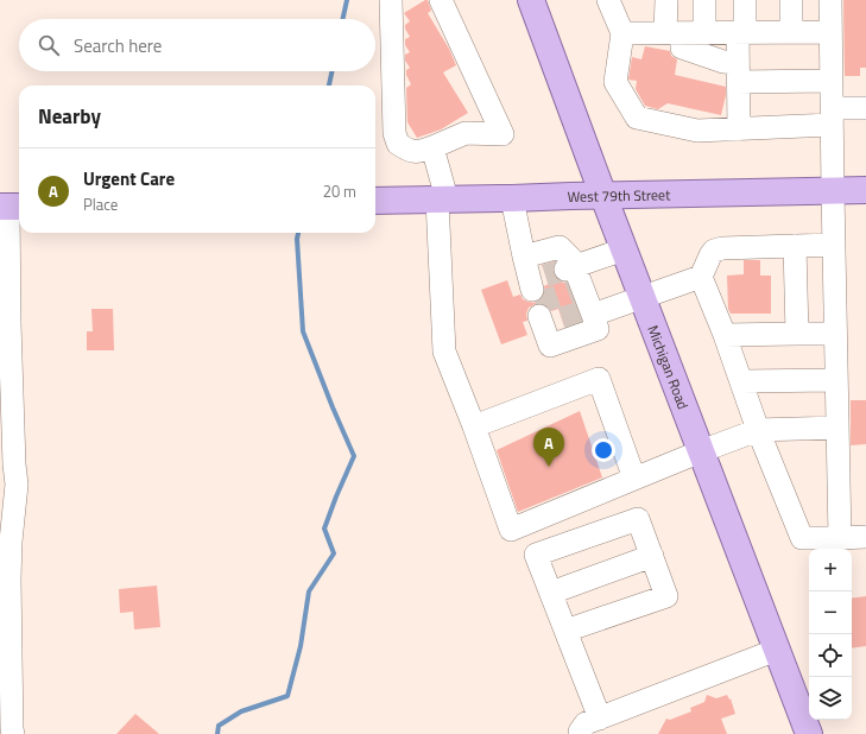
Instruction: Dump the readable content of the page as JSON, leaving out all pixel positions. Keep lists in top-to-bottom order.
{
  "streets": {
    "main road": ["West 79th Street", "Michigan Road"]
  },
  "crossings": [
    ["West 79th Street", "Michigan Road"]
  ],
  "page": {
    "search": "Search here",
    "heading": "Nearby",
    "list": [
      {
        "mark": "A",
        "name": "Urgent Care",
        "note": "Place",
        "value": "20 m"
      }
    ],
    "pins": "A",
    "map_buttons": ["+", "−"]
  }
}
